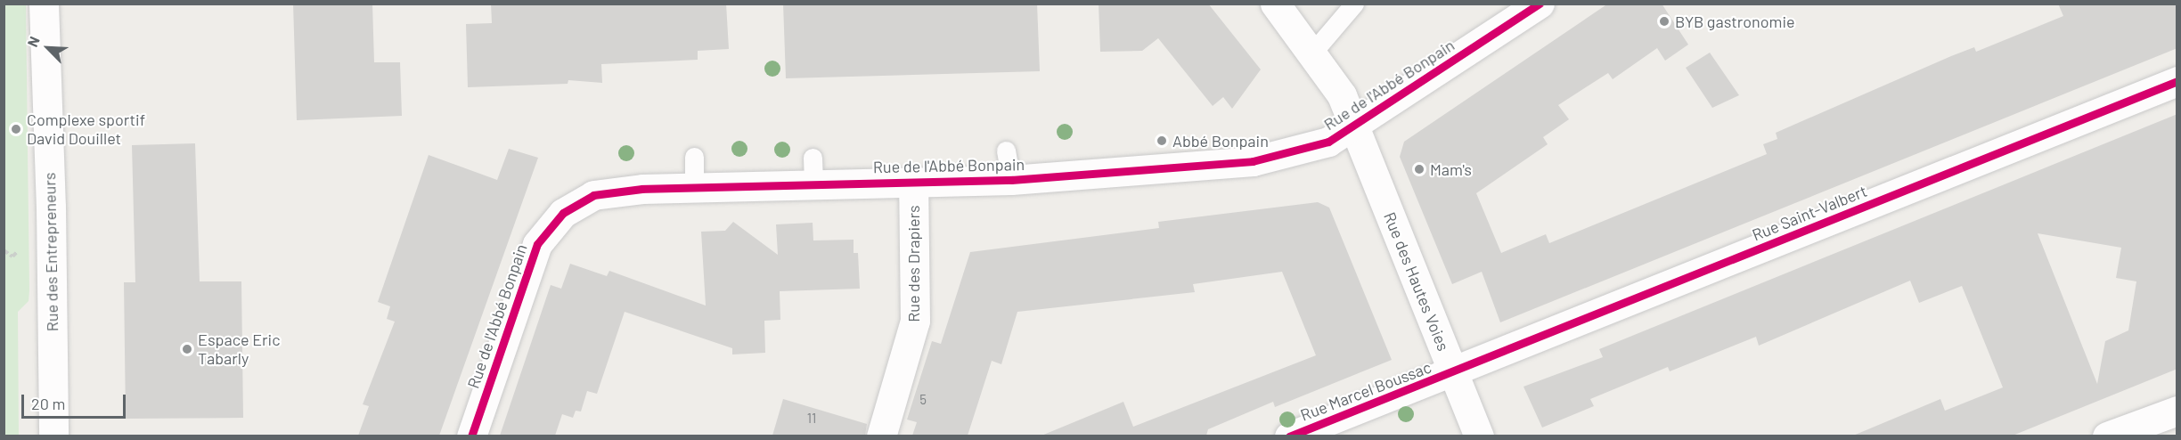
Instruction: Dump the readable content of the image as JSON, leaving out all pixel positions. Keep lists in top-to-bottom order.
{
  "streets": {
    "street": [
      "Rue de l'Abbé Bonpain",
      "Rue Saint-Valbert",
      "Rue des Entrepreneurs",
      "Rue des Drapiers",
      "Rue des Hautes Voies",
      "Rue Marcel Boussac"
    ]
  },
  "crossings": [
    ["Rue de l'Abbé Bonpain", "Rue des Drapiers"],
    ["Rue de l'Abbé Bonpain", "Rue des Hautes Voies"],
    ["Rue Saint-Valbert", "Rue des Hautes Voies"],
    ["Rue Saint-Valbert", "Rue Marcel Boussac"],
    ["Rue des Hautes Voies", "Rue Marcel Boussac"]
  ],
  "places": [
    "BYB gastronomie",
    "Complexe sportif David Douillet",
    "Abbé Bonpain",
    "Mam's",
    "Espace Eric Tabarly"
  ],
  "house_numbers": ["5", "11"],
  "scale_bar": "20 m",
  "north": "top left"
}
